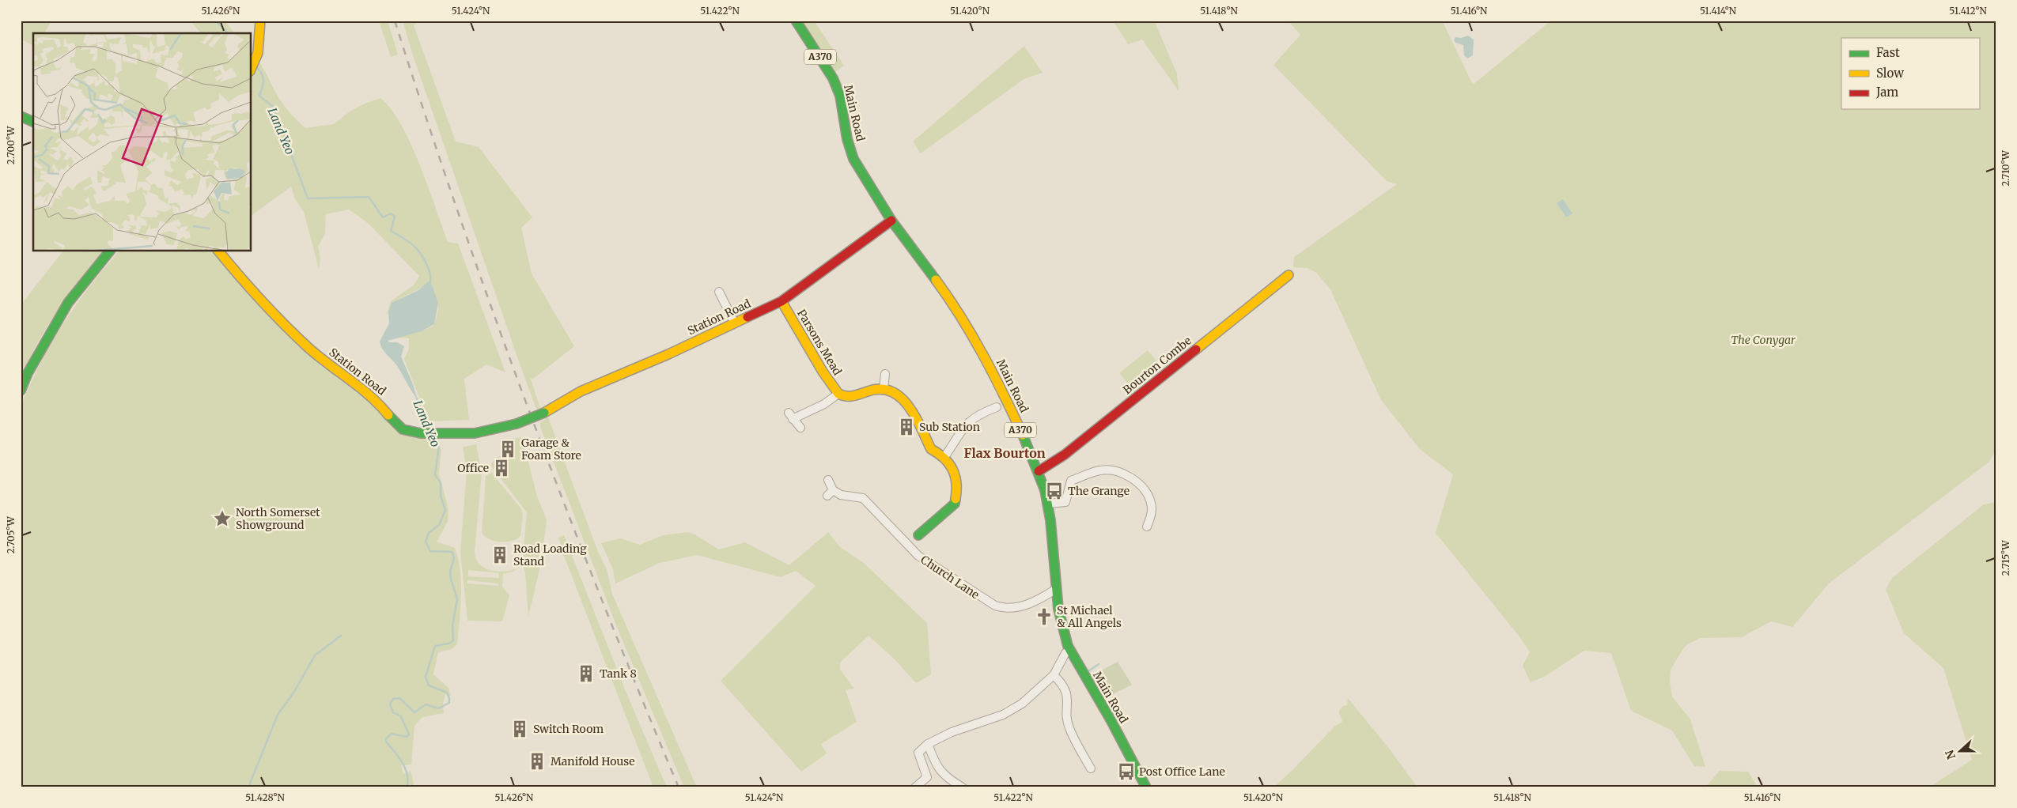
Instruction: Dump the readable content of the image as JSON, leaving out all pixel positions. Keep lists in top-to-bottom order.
{
  "streets": {
    "street": [
      "A370",
      "Main Road",
      "Station Road",
      "Parsons Mead",
      "Bourton Combe",
      "Church Lane"
    ]
  },
  "crossings": [
    ["Main Road", "Station Road"],
    ["Main Road", "Bourton Combe"],
    ["Main Road", "Church Lane"],
    ["Station Road", "Parsons Mead"]
  ],
  "districts": ["Flax Bourton"],
  "water": ["Land Yeo"],
  "parks": ["The Conygar"],
  "places": {
    "building": [
      "Sub Station",
      "Garage & Foam Store",
      "Office",
      "Road Loading Stand",
      "Tank 8",
      "Switch Room",
      "Manifold House"
    ],
    "bus stop": ["The Grange", "Post Office Lane"],
    "place": ["North Somerset Showground"],
    "church": ["St Michael & All Angels"]
  },
  "legend": ["Fast", "Slow", "Jam"],
  "north": "left",
  "coordinates": [
    "51.426°N",
    "51.424°N",
    "51.422°N",
    "51.420°N",
    "51.418°N",
    "51.416°N",
    "51.414°N",
    "51.412°N",
    "2.700°W",
    "2.710°W",
    "2.705°W",
    "2.715°W",
    "51.428°N"
  ]
}
